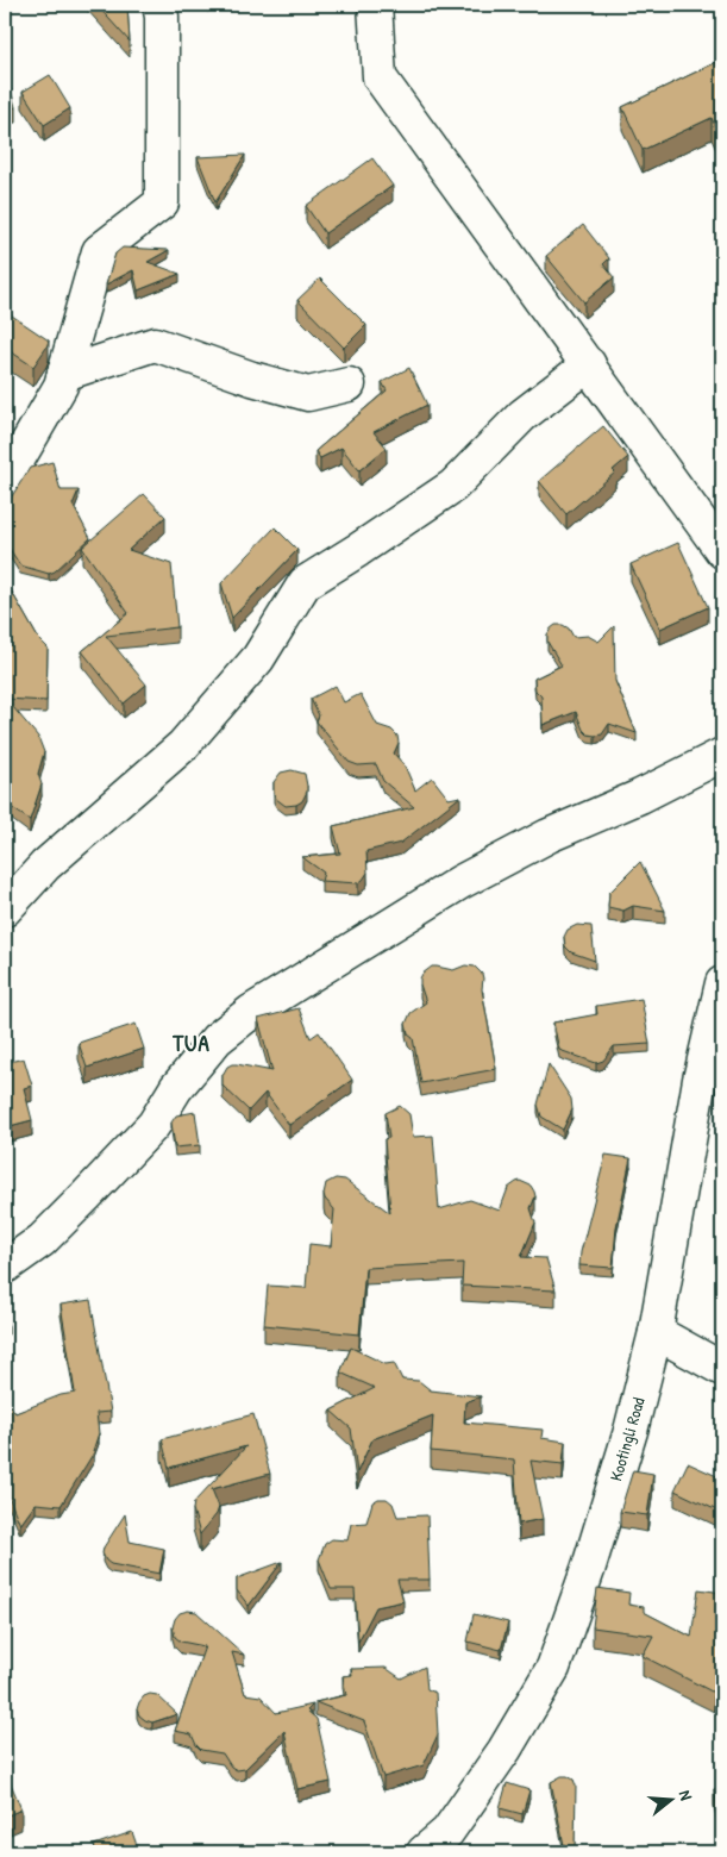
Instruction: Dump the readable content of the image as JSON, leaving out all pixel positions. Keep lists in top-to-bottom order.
{
  "streets": {
    "street": ["Kootingli Road"]
  },
  "districts": ["TUA"],
  "north": "right"
}
